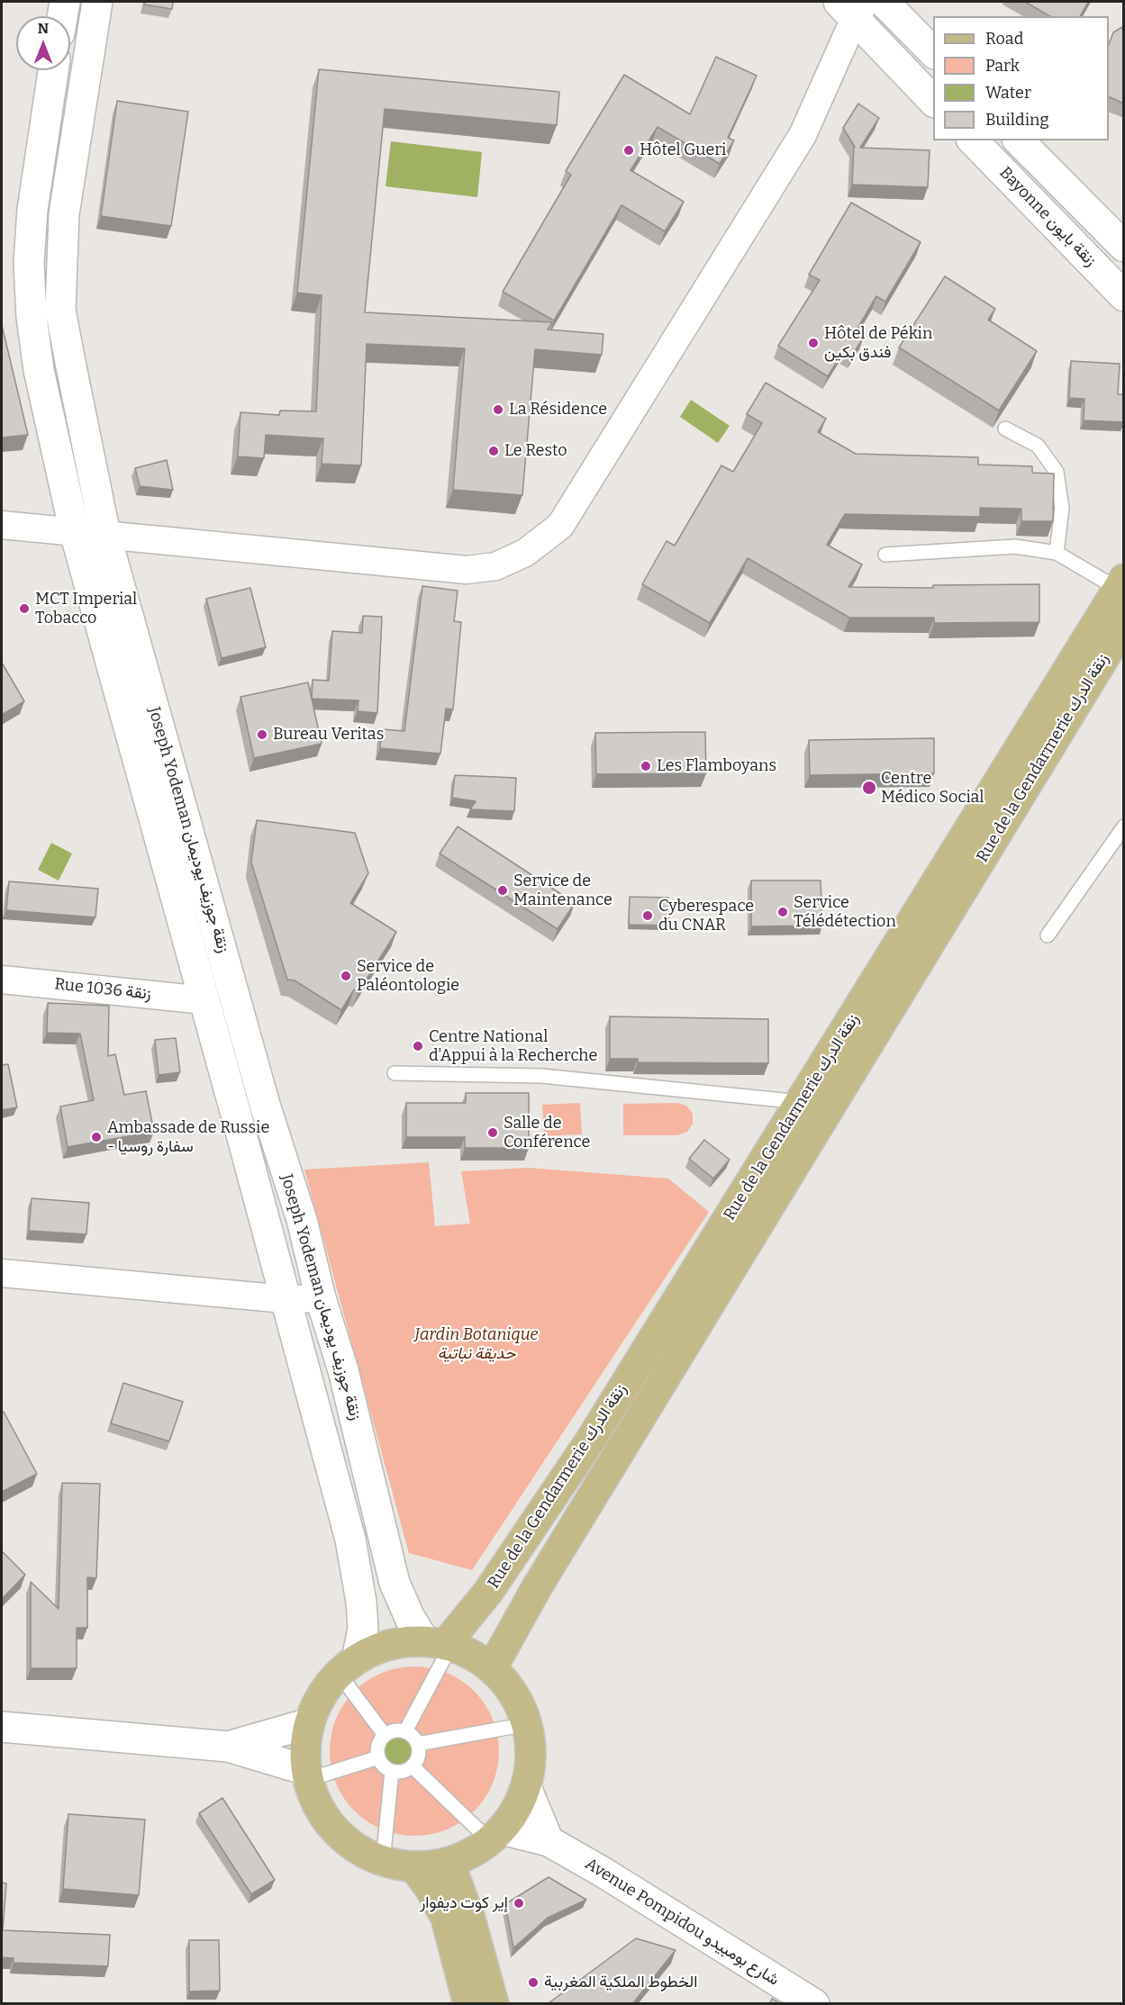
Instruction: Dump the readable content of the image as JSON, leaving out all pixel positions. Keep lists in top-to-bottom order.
{
  "streets": {
    "main road": ["Rue de la Gendarmerie زنقة الدرك"],
    "street": [
      "Bayonne زنقة بايون",
      "Joseph Yodeman زنقة جوزيف يوديمان",
      "Rue 1036 زنقة",
      "Avenue Pompidou شارع بومبيدو"
    ]
  },
  "crossings": [
    ["Rue de la Gendarmerie زنقة الدرك", "Joseph Yodeman زنقة جوزيف يوديمان"],
    ["Joseph Yodeman زنقة جوزيف يوديمان", "Rue 1036 زنقة"]
  ],
  "parks": ["Jardin Botanique حديقة نباتية"],
  "places": [
    "Hôtel Gueri",
    "Hôtel de Pékin فندق بكين",
    "La Résidence",
    "Le Resto",
    "MCT Imperial Tobacco",
    "Bureau Veritas",
    "Les Flamboyans",
    "Centre Médico Social",
    "Service de Maintenance",
    "Service Télédétection",
    "Cyberespace du CNAR",
    "Service de Paléontologie",
    "Centre National d'Appui à la Recherche",
    "Salle de Conférence",
    "Ambassade de Russie - سفارة روسيا",
    "إير كوت ديفوار",
    "الخطوط الملكية المغربية"
  ],
  "legend": [
    "Road",
    "Park",
    "Water",
    "Building"
  ],
  "north": "top"
}
